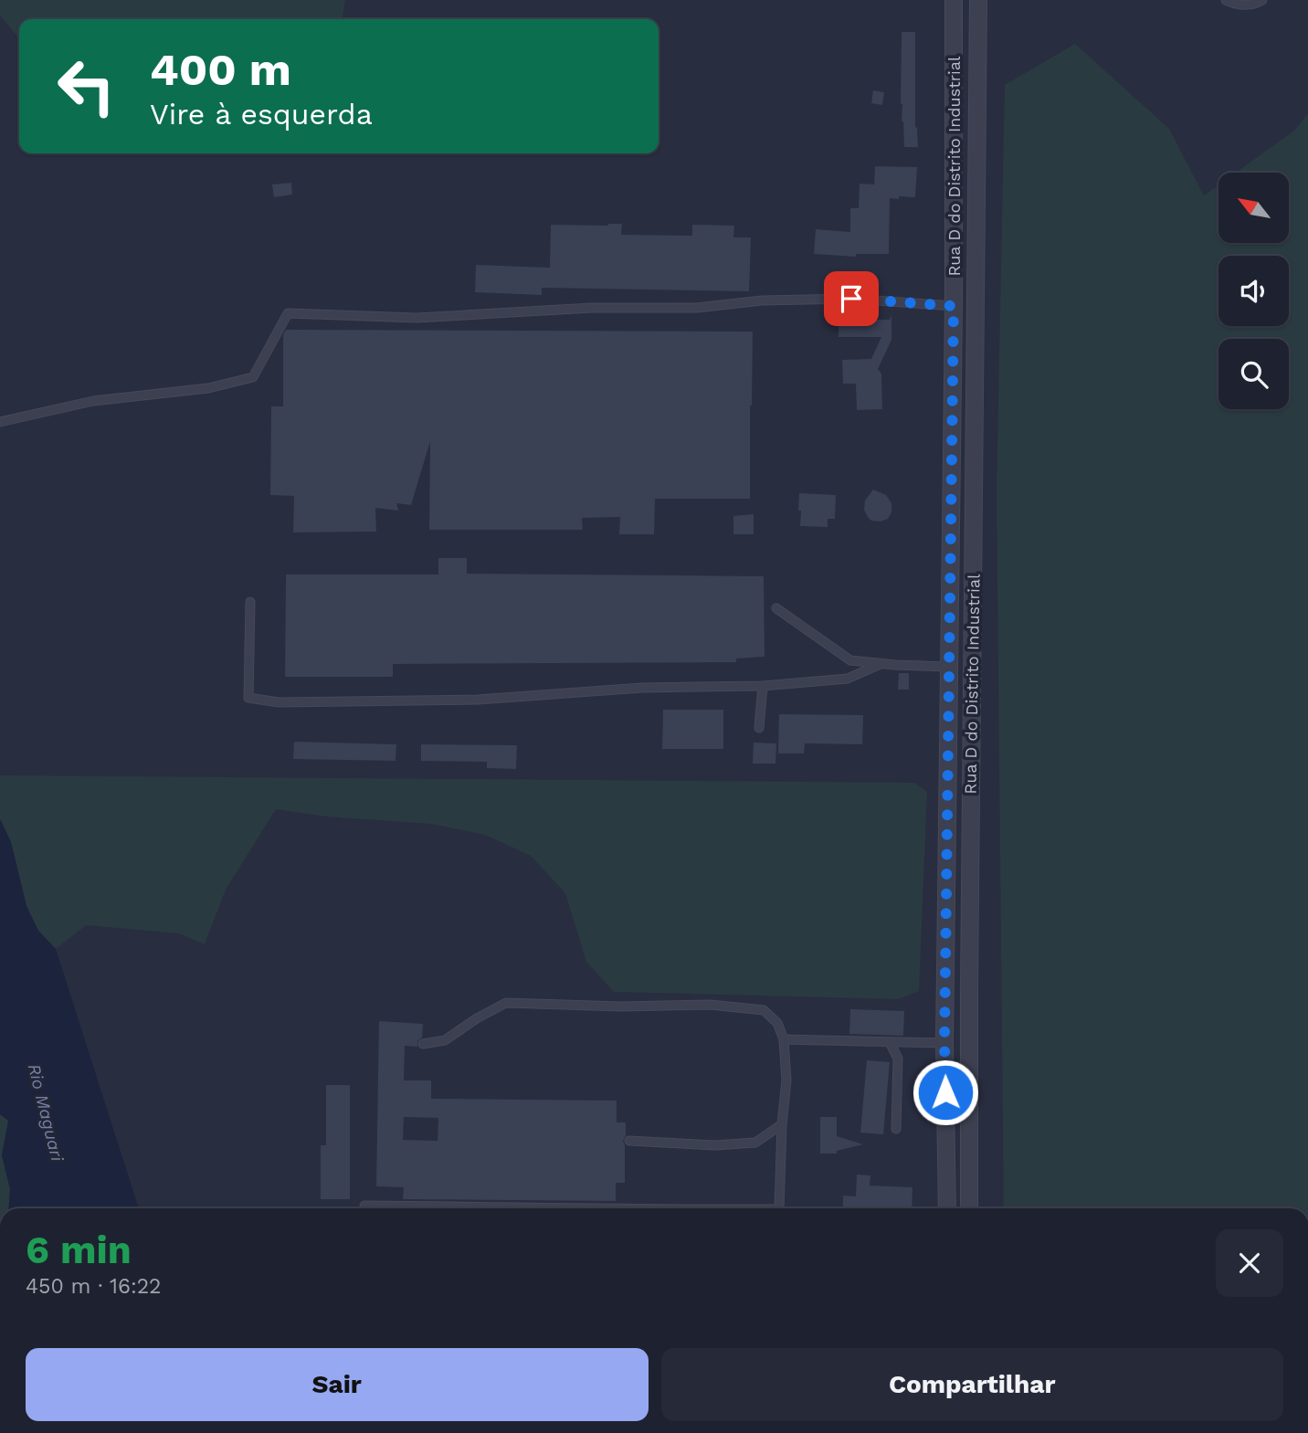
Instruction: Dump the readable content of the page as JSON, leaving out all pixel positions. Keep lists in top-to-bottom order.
{
  "streets": {
    "street": ["Rua D do Distrito Industrial"]
  },
  "water": ["Rio Maguari"],
  "north": "top left",
  "page": {
    "turn": ["400 m", "Vire à esquerda"],
    "heading": ["6 min", "450 m · 16:22"],
    "buttons": ["Sair", "Compartilhar"]
  }
}
